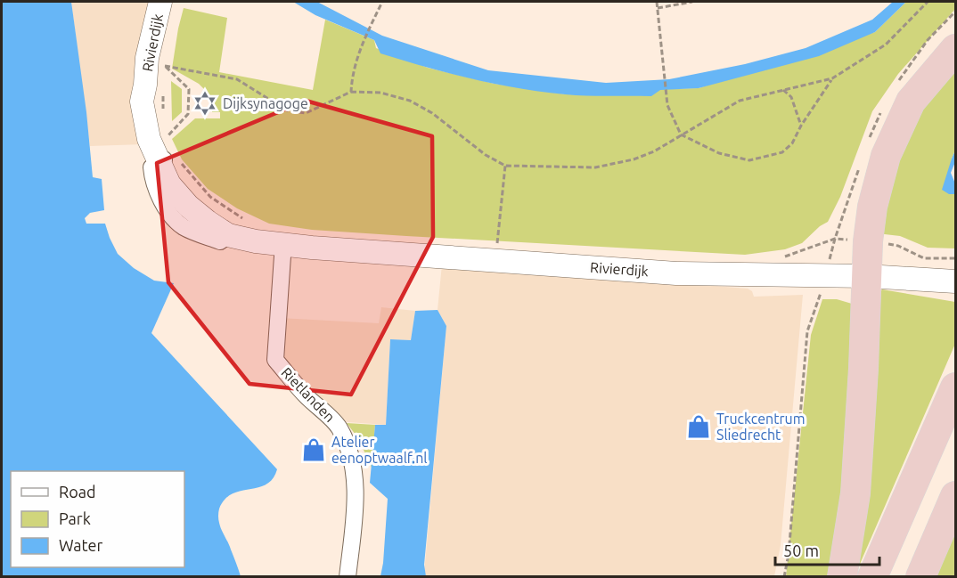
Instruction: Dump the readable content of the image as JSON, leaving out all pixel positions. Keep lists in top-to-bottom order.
{
  "streets": {
    "street": ["Rivierdijk", "Rietlanden"]
  },
  "crossings": [
    ["Rivierdijk", "Rietlanden"]
  ],
  "places": {
    "synagogue": ["Dijksynagoge"],
    "shop": ["Truckcentrum Sliedrecht", "Atelier eenoptwaalf.nl"]
  },
  "legend": ["Road", "Park", "Water"],
  "scale_bar": "50 m"
}
